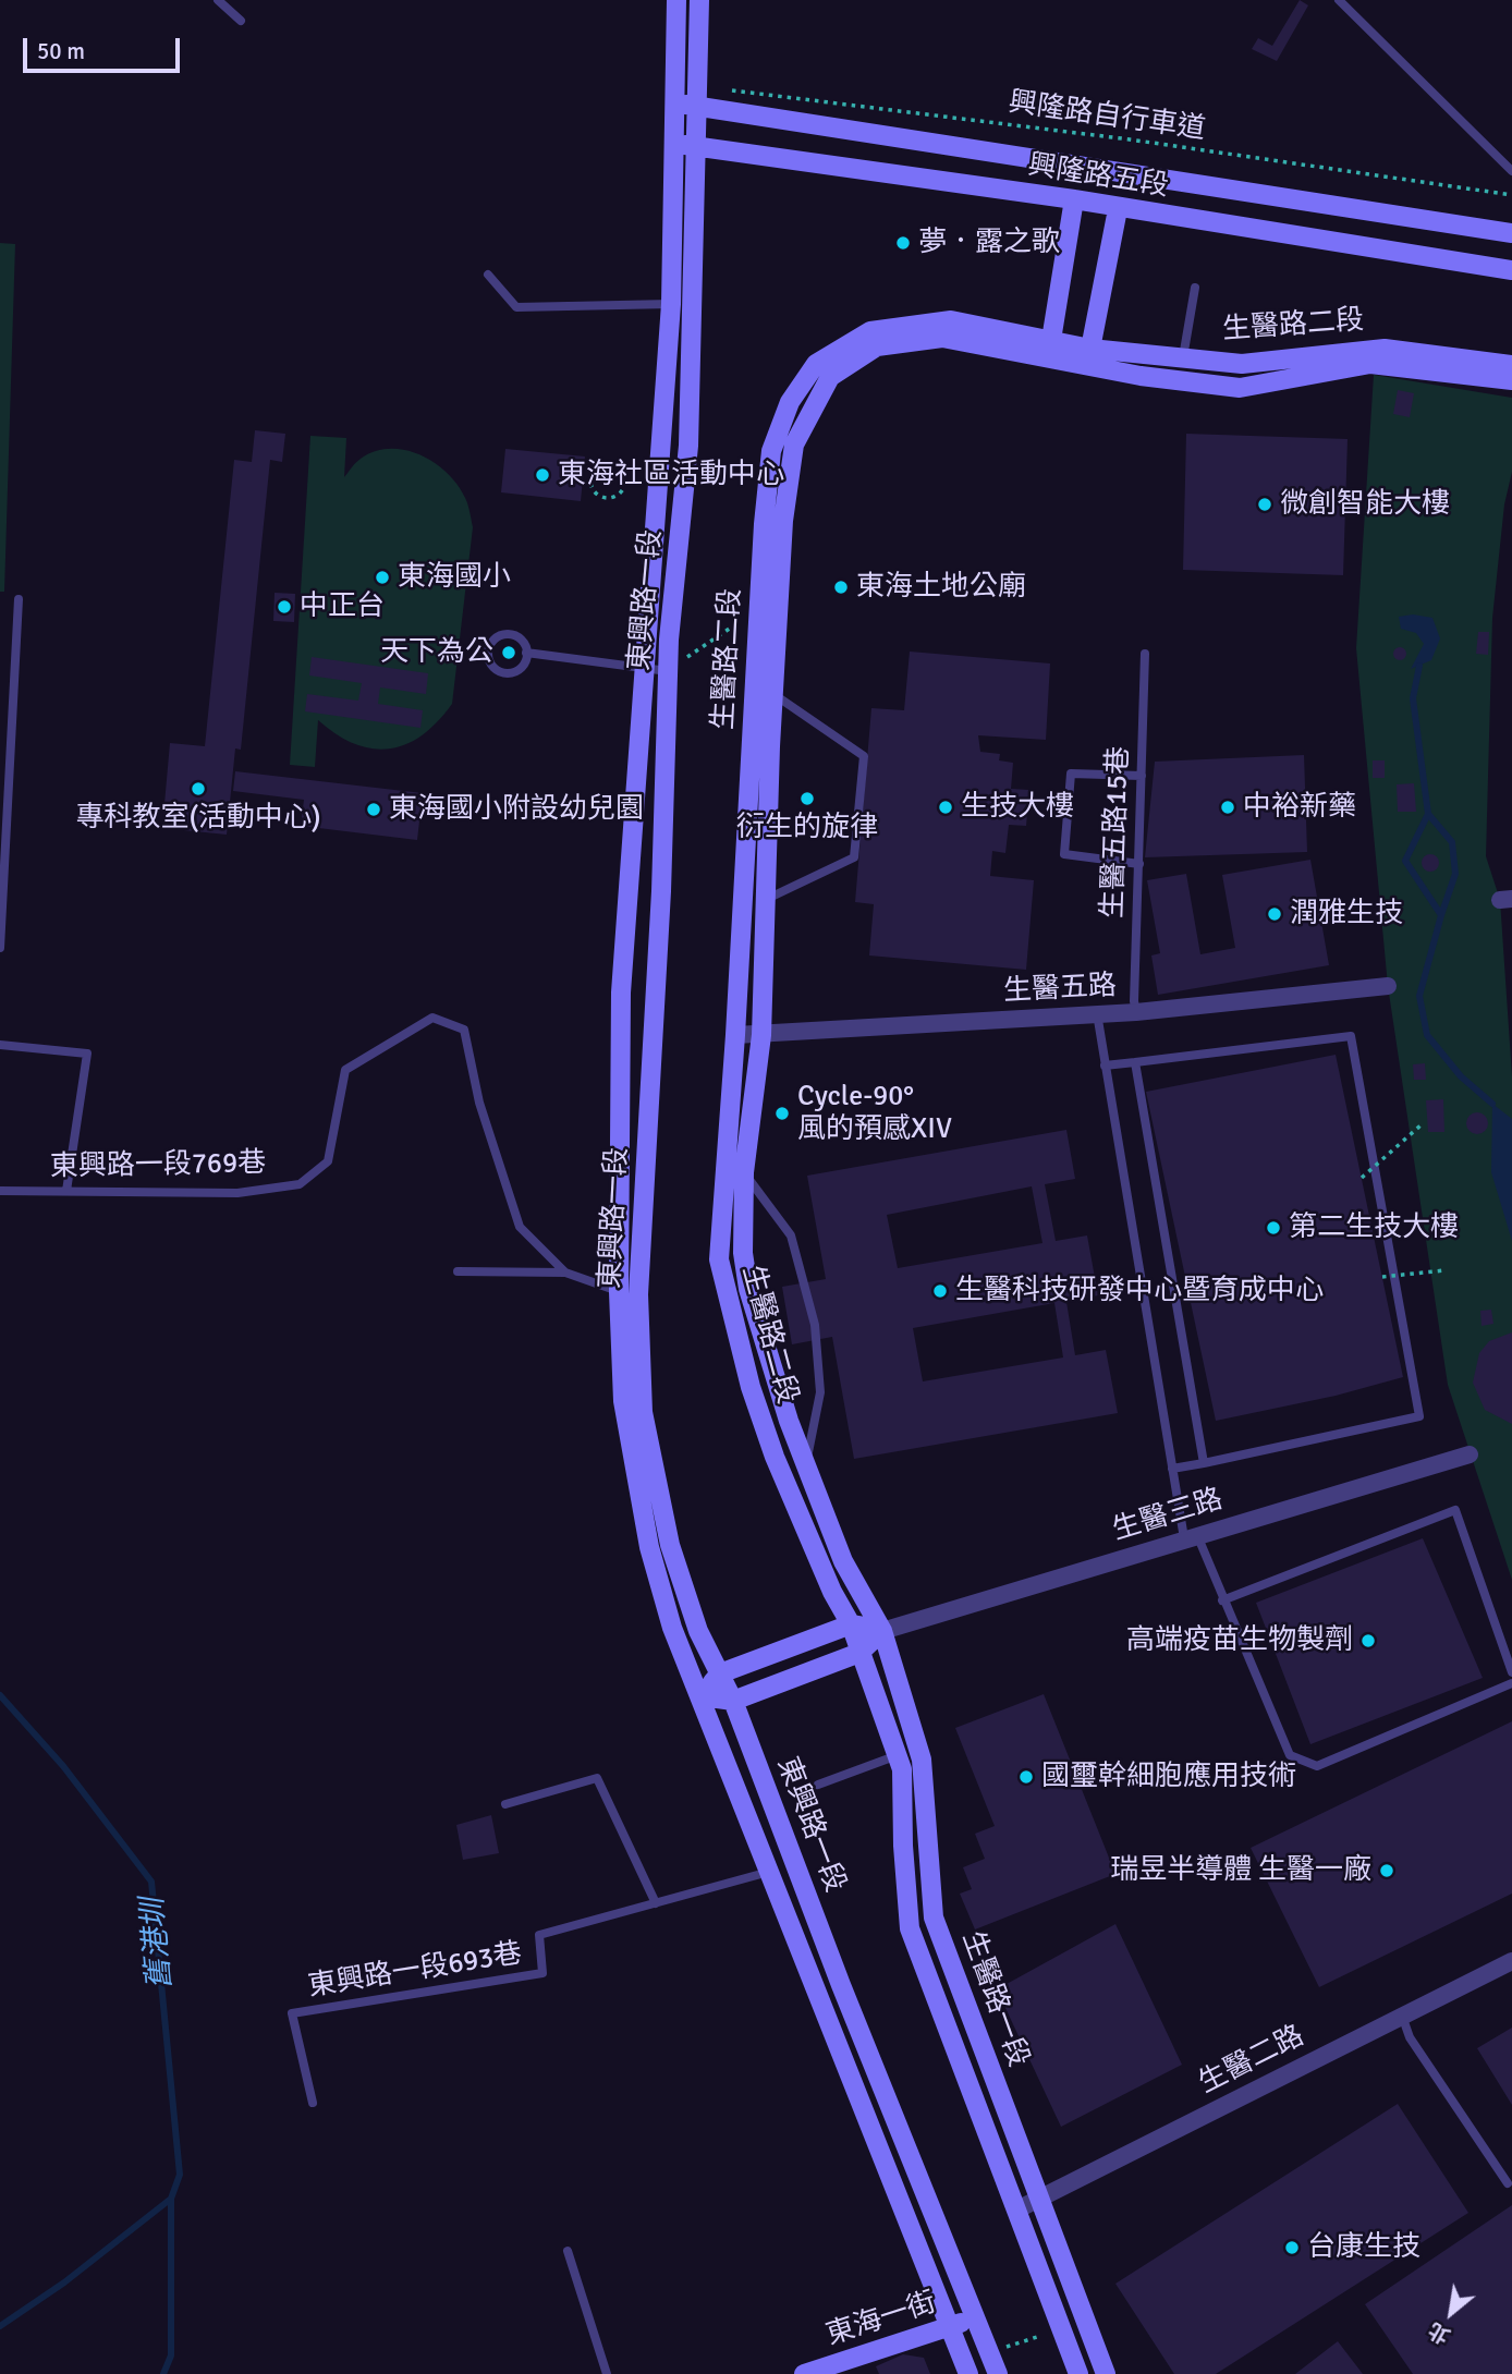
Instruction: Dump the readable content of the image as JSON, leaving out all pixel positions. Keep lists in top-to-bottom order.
{
  "streets": {
    "street": [
      "興隆路五段",
      "生醫路二段",
      "東興路一段",
      "生醫五路",
      "生醫三路",
      "生醫路一段",
      "生醫二路",
      "東海一街"
    ],
    "lane": ["生醫五路15巷", "東興路一段769巷", "東興路一段693巷"],
    "path": ["興隆路自行車道"]
  },
  "crossings": [
    ["興隆路自行車道", "興隆路五段"],
    ["興隆路自行車道", "東興路一段"],
    ["興隆路五段", "東興路一段"],
    ["生醫路二段", "生醫五路"],
    ["生醫路二段", "生醫三路"],
    ["生醫路二段", "生醫路一段"],
    ["東興路一段", "東興路一段769巷"],
    ["東興路一段", "東興路一段693巷"],
    ["東興路一段", "東海一街"],
    ["生醫五路15巷", "生醫五路"],
    ["生醫三路", "生醫路一段"],
    ["生醫路一段", "生醫二路"]
  ],
  "water": ["舊港圳"],
  "places": [
    "夢．露之歌",
    "東海社區活動中心",
    "微創智能大樓",
    "東海國小",
    "東海土地公廟",
    "中正台",
    "天下為公",
    "專科教室(活動中心)",
    "衍生的旋律",
    "生技大樓",
    "中裕新藥",
    "東海國小附設幼兒園",
    "潤雅生技",
    "Cycle-90° 風的預感XIV",
    "第二生技大樓",
    "生醫科技研發中心暨育成中心",
    "高端疫苗生物製劑",
    "國璽幹細胞應用技術",
    "瑞昱半導體 生醫一廠",
    "台康生技"
  ],
  "scale_bar": "50 m",
  "north": "bottom left"
}
